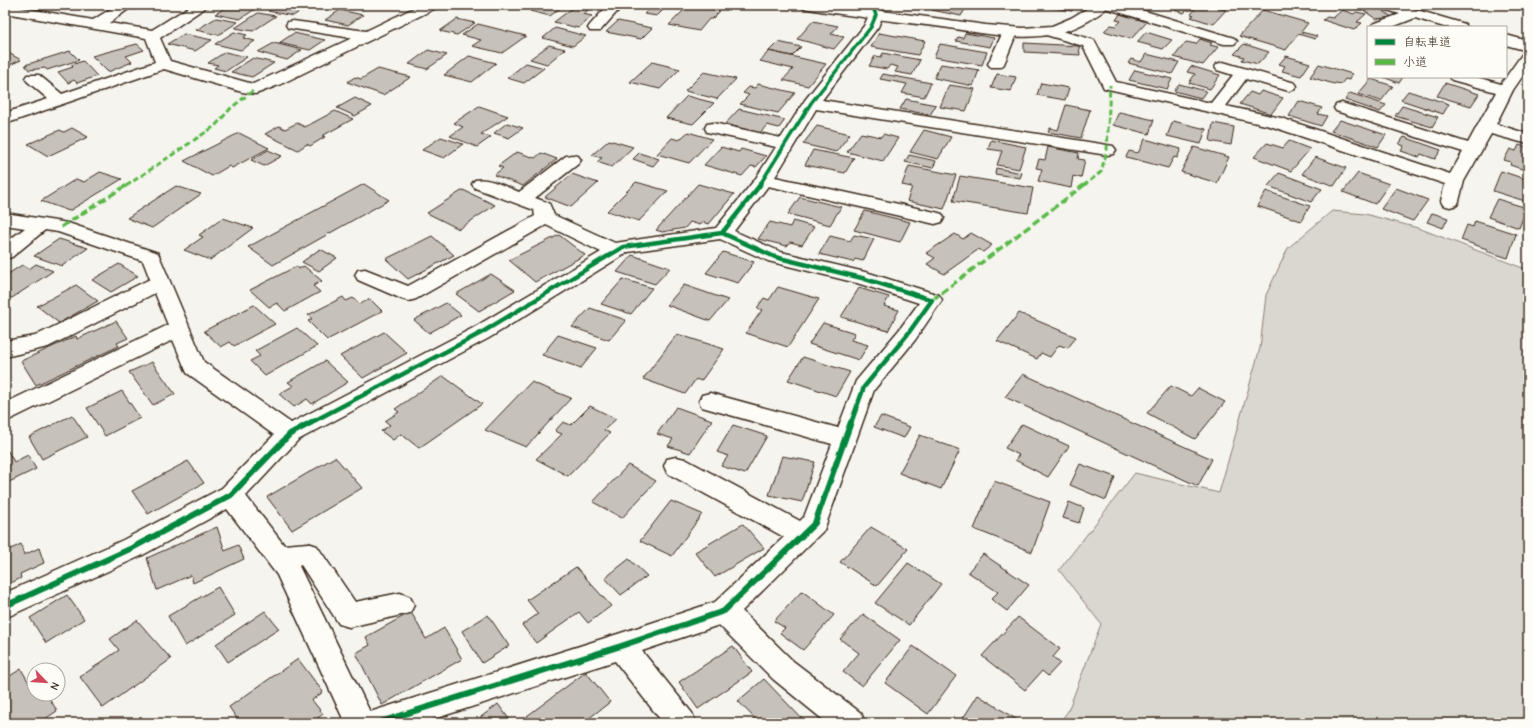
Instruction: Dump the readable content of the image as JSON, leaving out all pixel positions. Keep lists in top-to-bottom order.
{
  "legend": ["自転車道", "小道"],
  "north": "bottom right"
}
